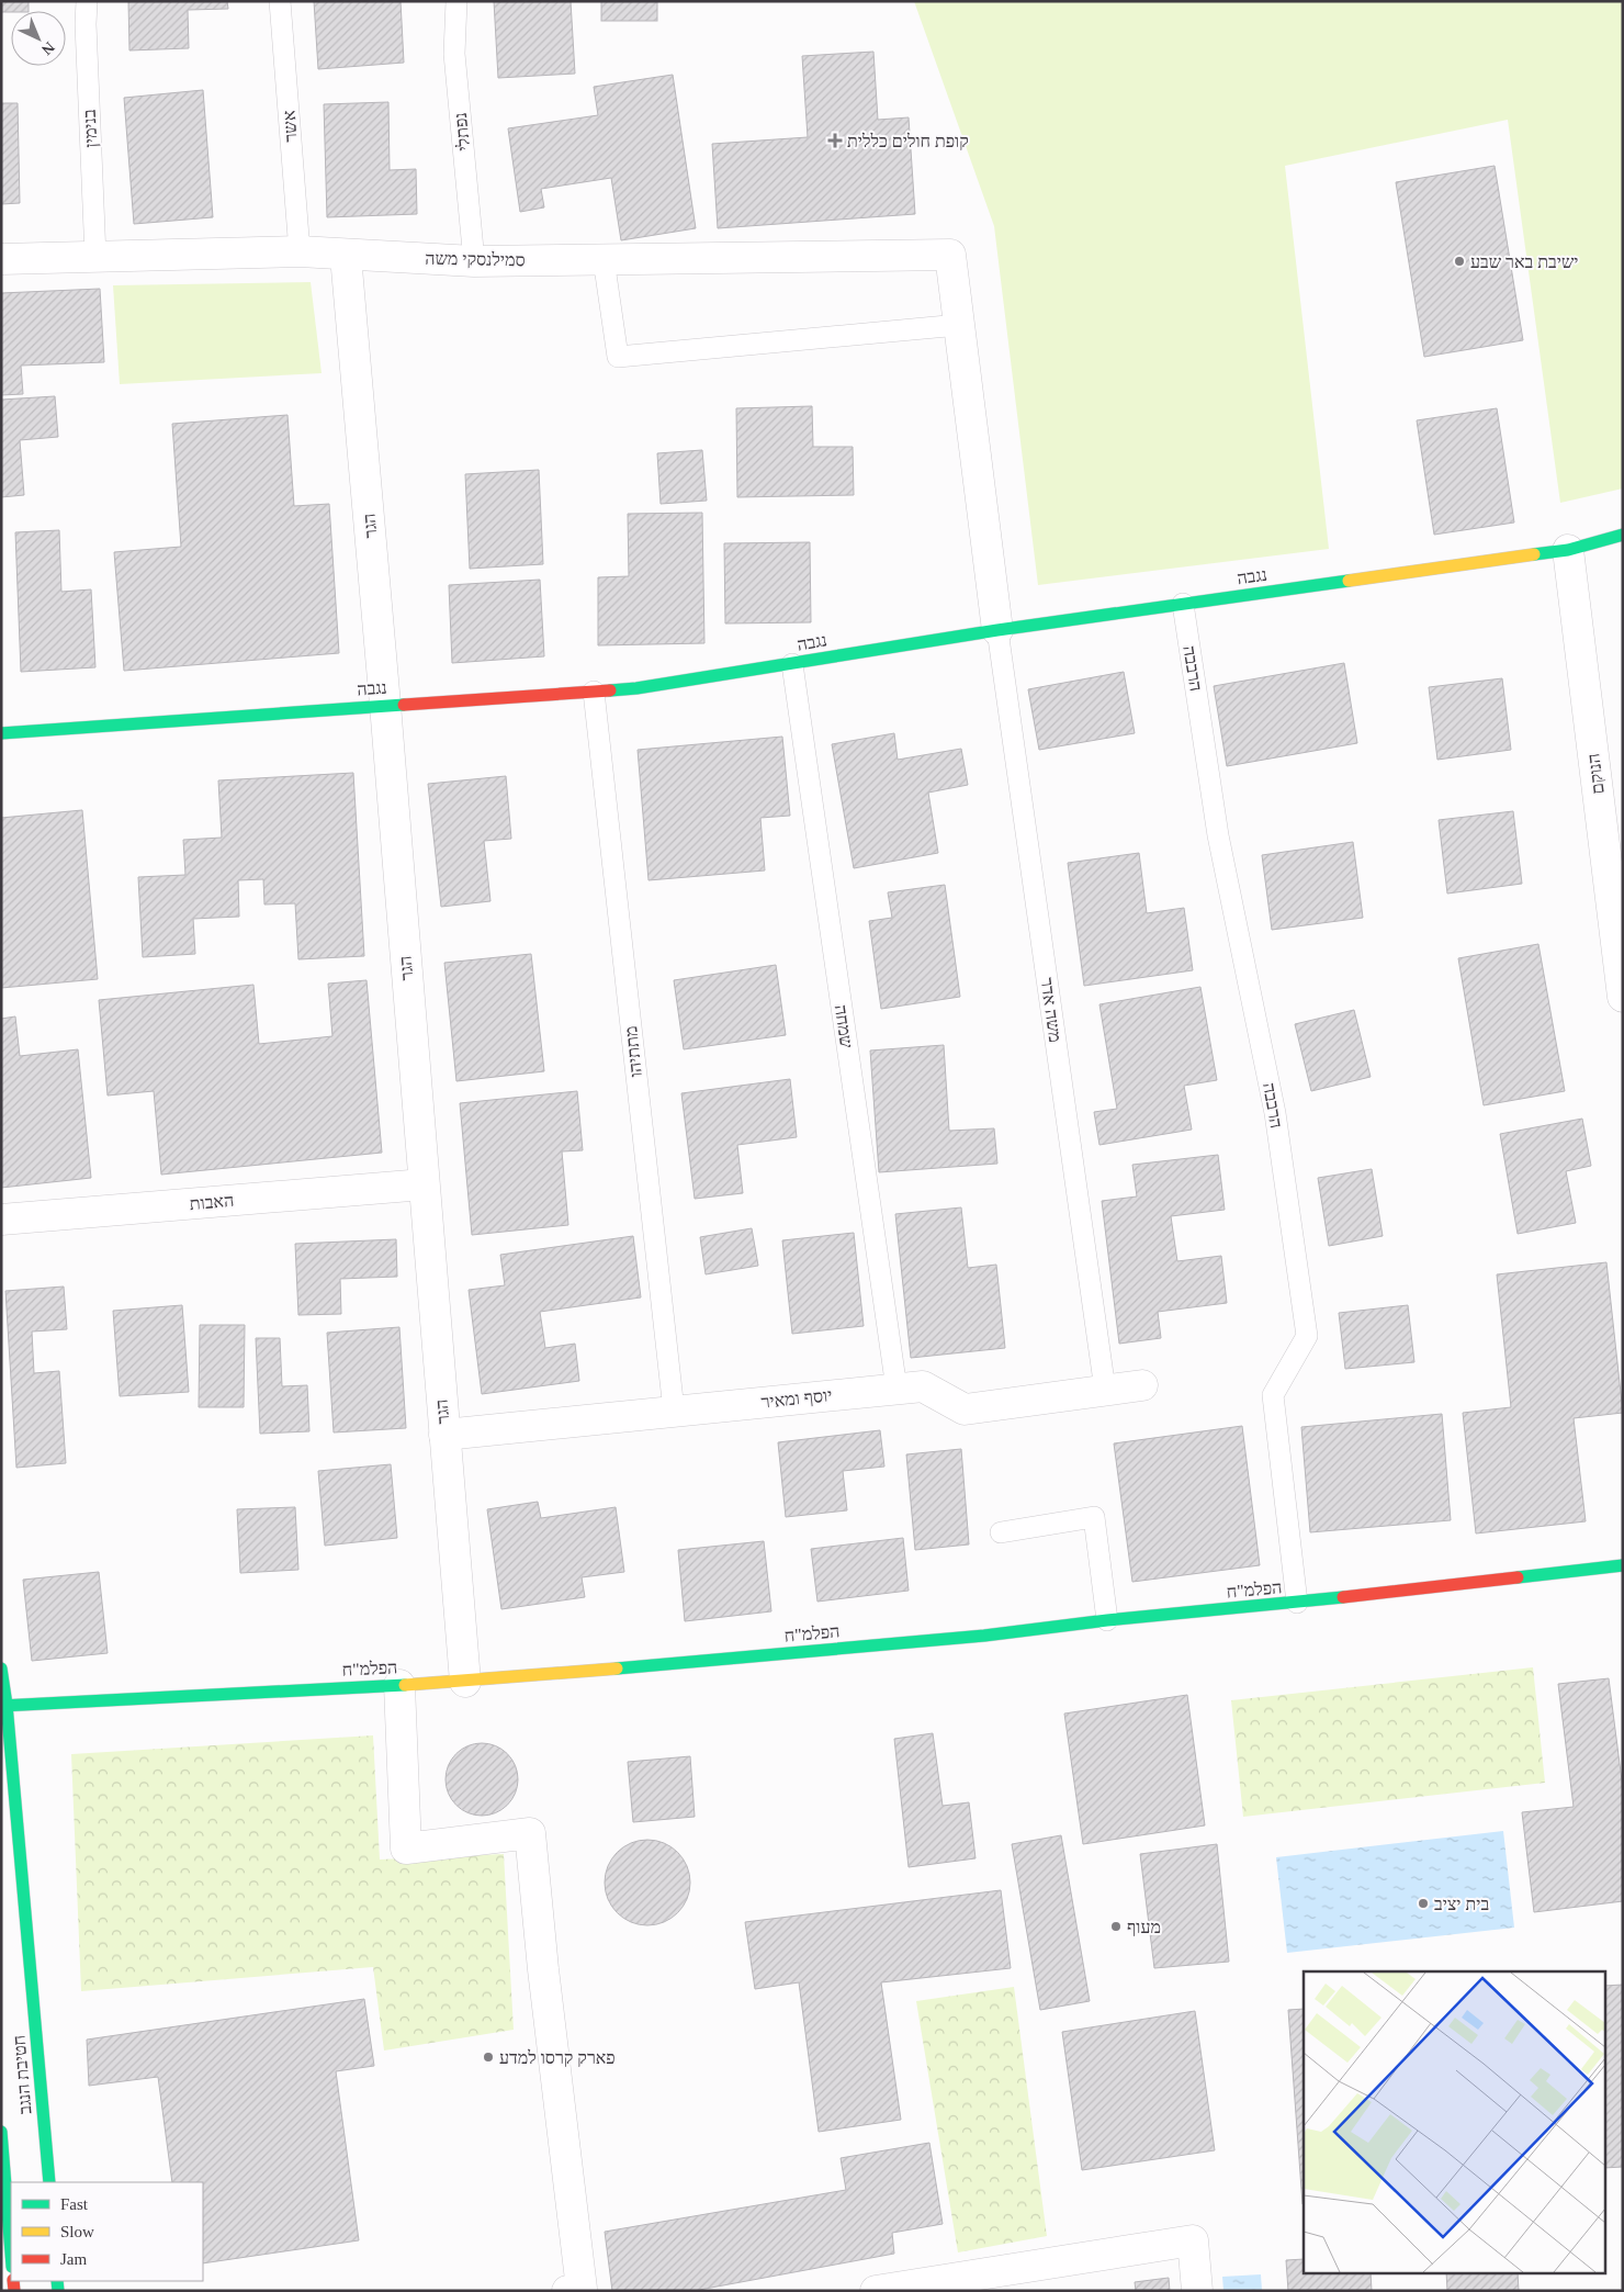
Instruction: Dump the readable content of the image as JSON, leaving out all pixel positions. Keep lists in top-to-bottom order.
{
  "streets": {
    "street": [
      "סמילנסקי משה",
      "הגר",
      "נגבה",
      "הנוקם",
      "האבות",
      "יוסף ומאיר",
      "הפלמ\"ח",
      "חטיבת הנגב"
    ],
    "lane": [
      "אשר",
      "בנימין",
      "נפתלי",
      "הרבבה",
      "משה אדר",
      "שמחה",
      "מתתיהו"
    ]
  },
  "crossings": [
    ["אשר", "סמילנסקי משה"],
    ["בנימין", "סמילנסקי משה"],
    ["נפתלי", "סמילנסקי משה"],
    ["סמילנסקי משה", "הגר"],
    ["הגר", "נגבה"],
    ["הגר", "האבות"],
    ["הגר", "יוסף ומאיר"],
    ["הגר", "הפלמ\"ח"],
    ["נגבה", "הרבבה"],
    ["נגבה", "הנוקם"],
    ["נגבה", "משה אדר"],
    ["נגבה", "שמחה"],
    ["נגבה", "מתתיהו"],
    ["הרבבה", "הפלמ\"ח"],
    ["משה אדר", "יוסף ומאיר"],
    ["שמחה", "יוסף ומאיר"],
    ["מתתיהו", "יוסף ומאיר"],
    ["הפלמ\"ח", "חטיבת הנגב"]
  ],
  "places": {
    "health": ["קופת חולים כללית"],
    "other": [
      "ישיבת באר שבע",
      "בית יציב",
      "מעוף",
      "פארק קרסו למדע"
    ]
  },
  "legend": ["Fast", "Slow", "Jam"],
  "north": "bottom right"
}
